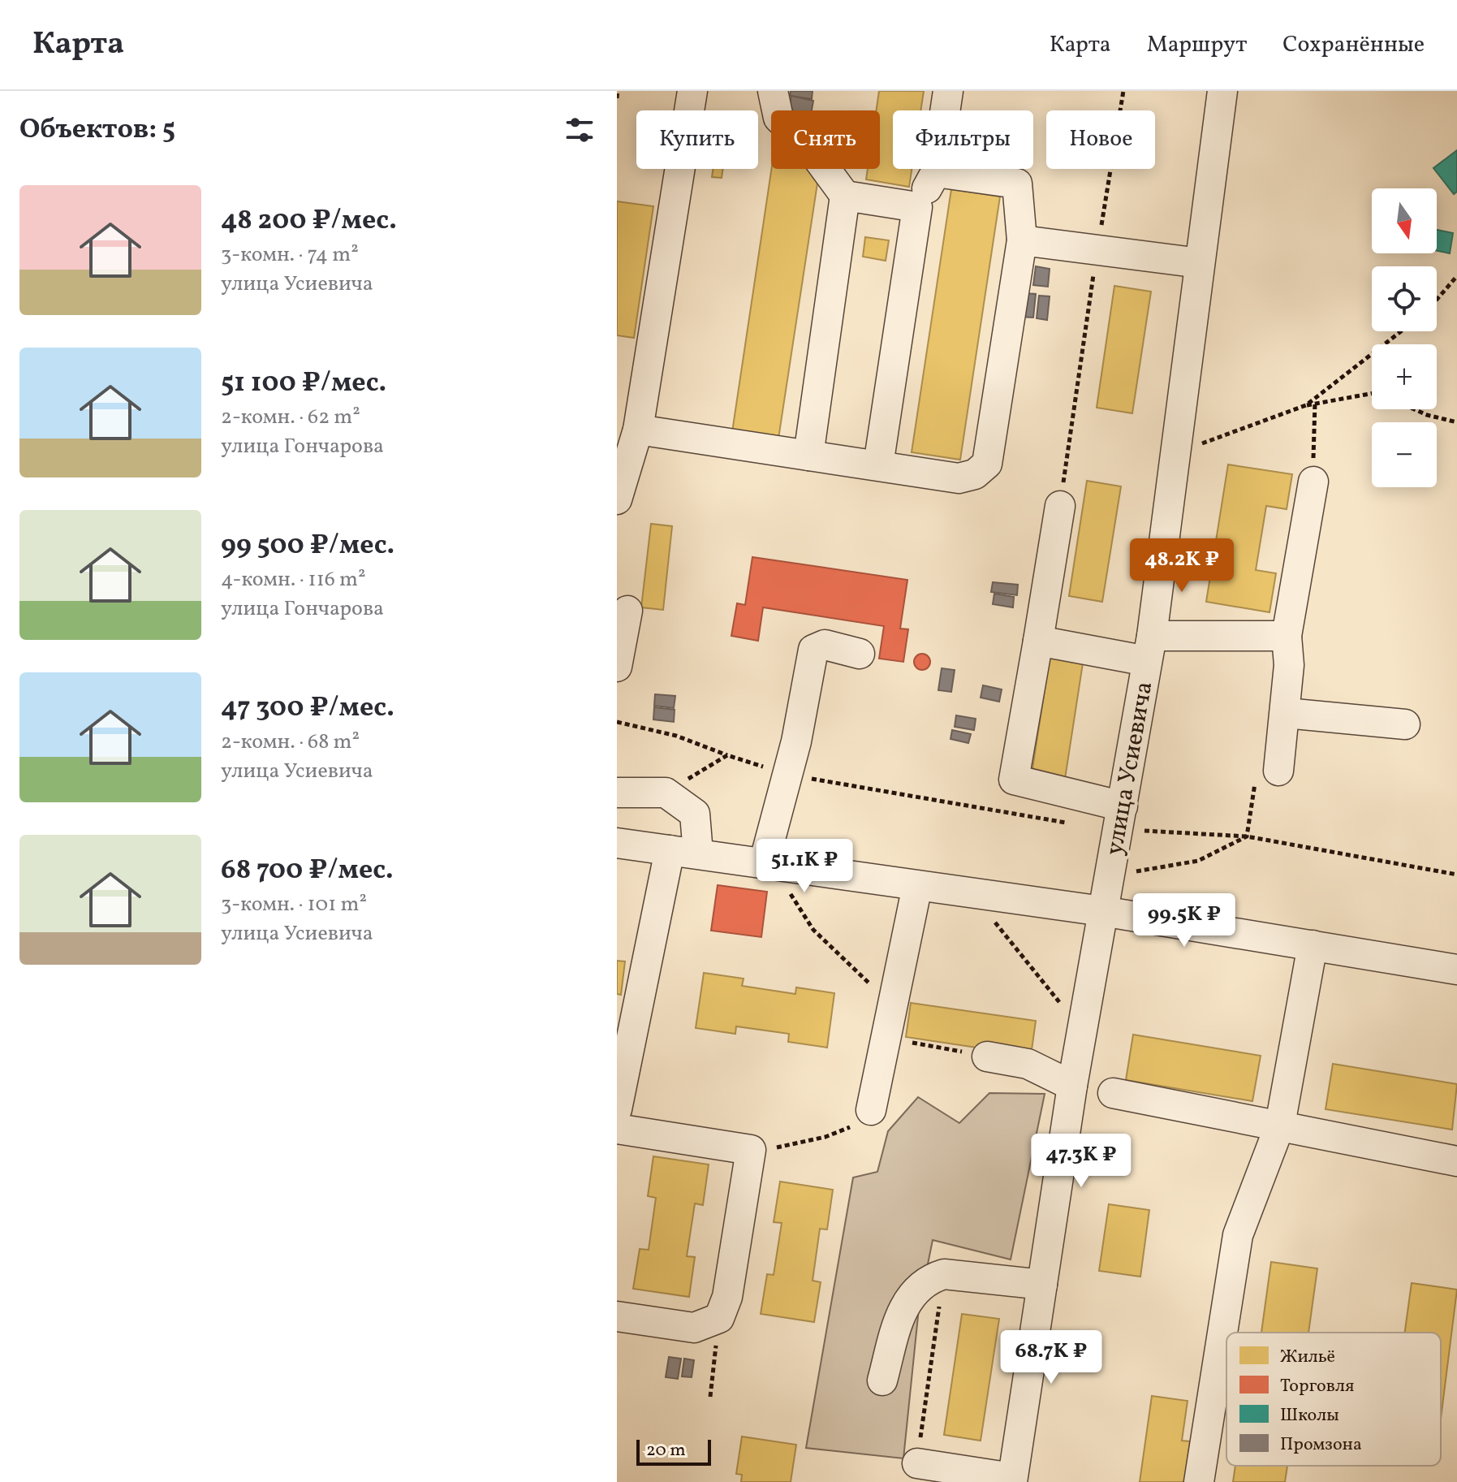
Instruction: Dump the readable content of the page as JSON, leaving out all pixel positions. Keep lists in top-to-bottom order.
{
  "streets": {
    "street": ["улица Усиевича"]
  },
  "legend": [
    "Жильё",
    "Торговля",
    "Школы",
    "Промзона"
  ],
  "scale_bar": "20 m",
  "north": "bottom",
  "page": {
    "header": "Карта",
    "nav": ["Карта", "Маршрут", "Сохранённые"],
    "heading": "Объектов: 5",
    "chip": [
      "Купить",
      "Снять",
      "Фильтры",
      "Новое"
    ],
    "list": [
      {
        "name": "48 200 ₽/мес.",
        "note": "3-комн. · 74 m² · улица Усиевича"
      },
      {
        "name": "51 100 ₽/мес.",
        "note": "2-комн. · 62 m² · улица Гончарова"
      },
      {
        "name": "99 500 ₽/мес.",
        "note": "4-комн. · 116 m² · улица Гончарова"
      },
      {
        "name": "47 300 ₽/мес.",
        "note": "2-комн. · 68 m² · улица Усиевича"
      },
      {
        "name": "68 700 ₽/мес.",
        "note": "3-комн. · 101 m² · улица Усиевича"
      }
    ],
    "map_buttons": ["+", "−"],
    "price": [
      "48.2K ₽",
      "51.1K ₽",
      "99.5K ₽",
      "47.3K ₽",
      "68.7K ₽"
    ],
    "scale": "20 m"
  }
}
